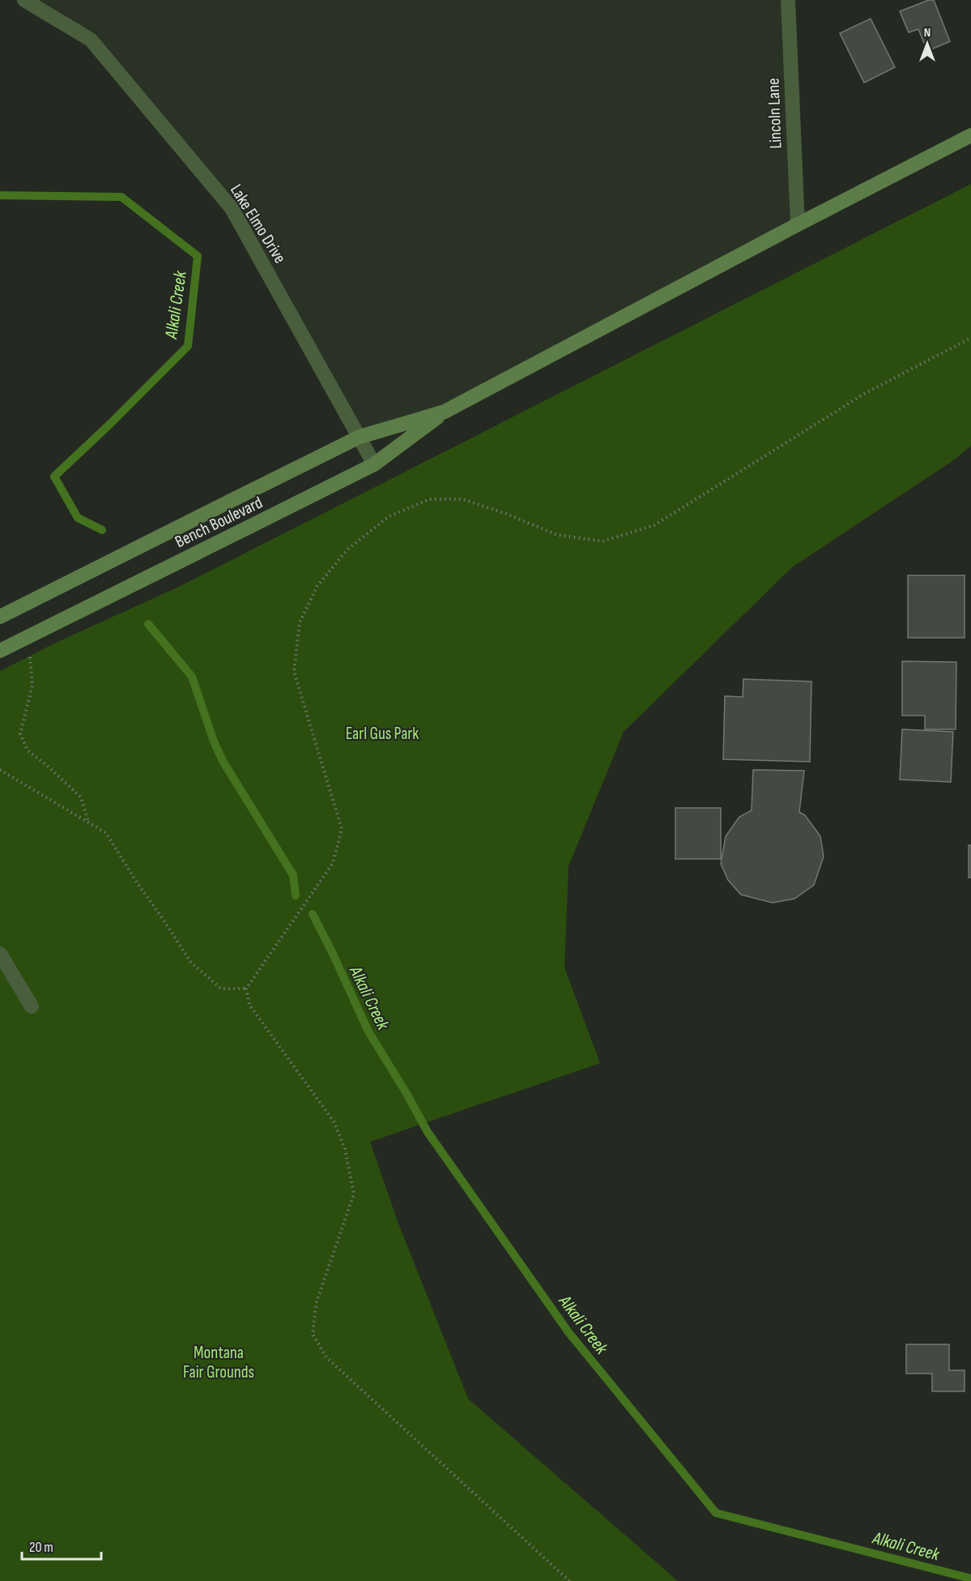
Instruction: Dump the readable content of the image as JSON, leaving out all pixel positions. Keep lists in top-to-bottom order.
{
  "streets": {
    "main road": ["Bench Boulevard"],
    "street": ["Lincoln Lane", "Lake Elmo Drive"]
  },
  "crossings": [
    ["Lake Elmo Drive", "Bench Boulevard"]
  ],
  "water": ["Alkali Creek"],
  "parks": ["Earl Gus Park", "Montana Fair Grounds"],
  "scale_bar": "20 m",
  "north": "top"
}
